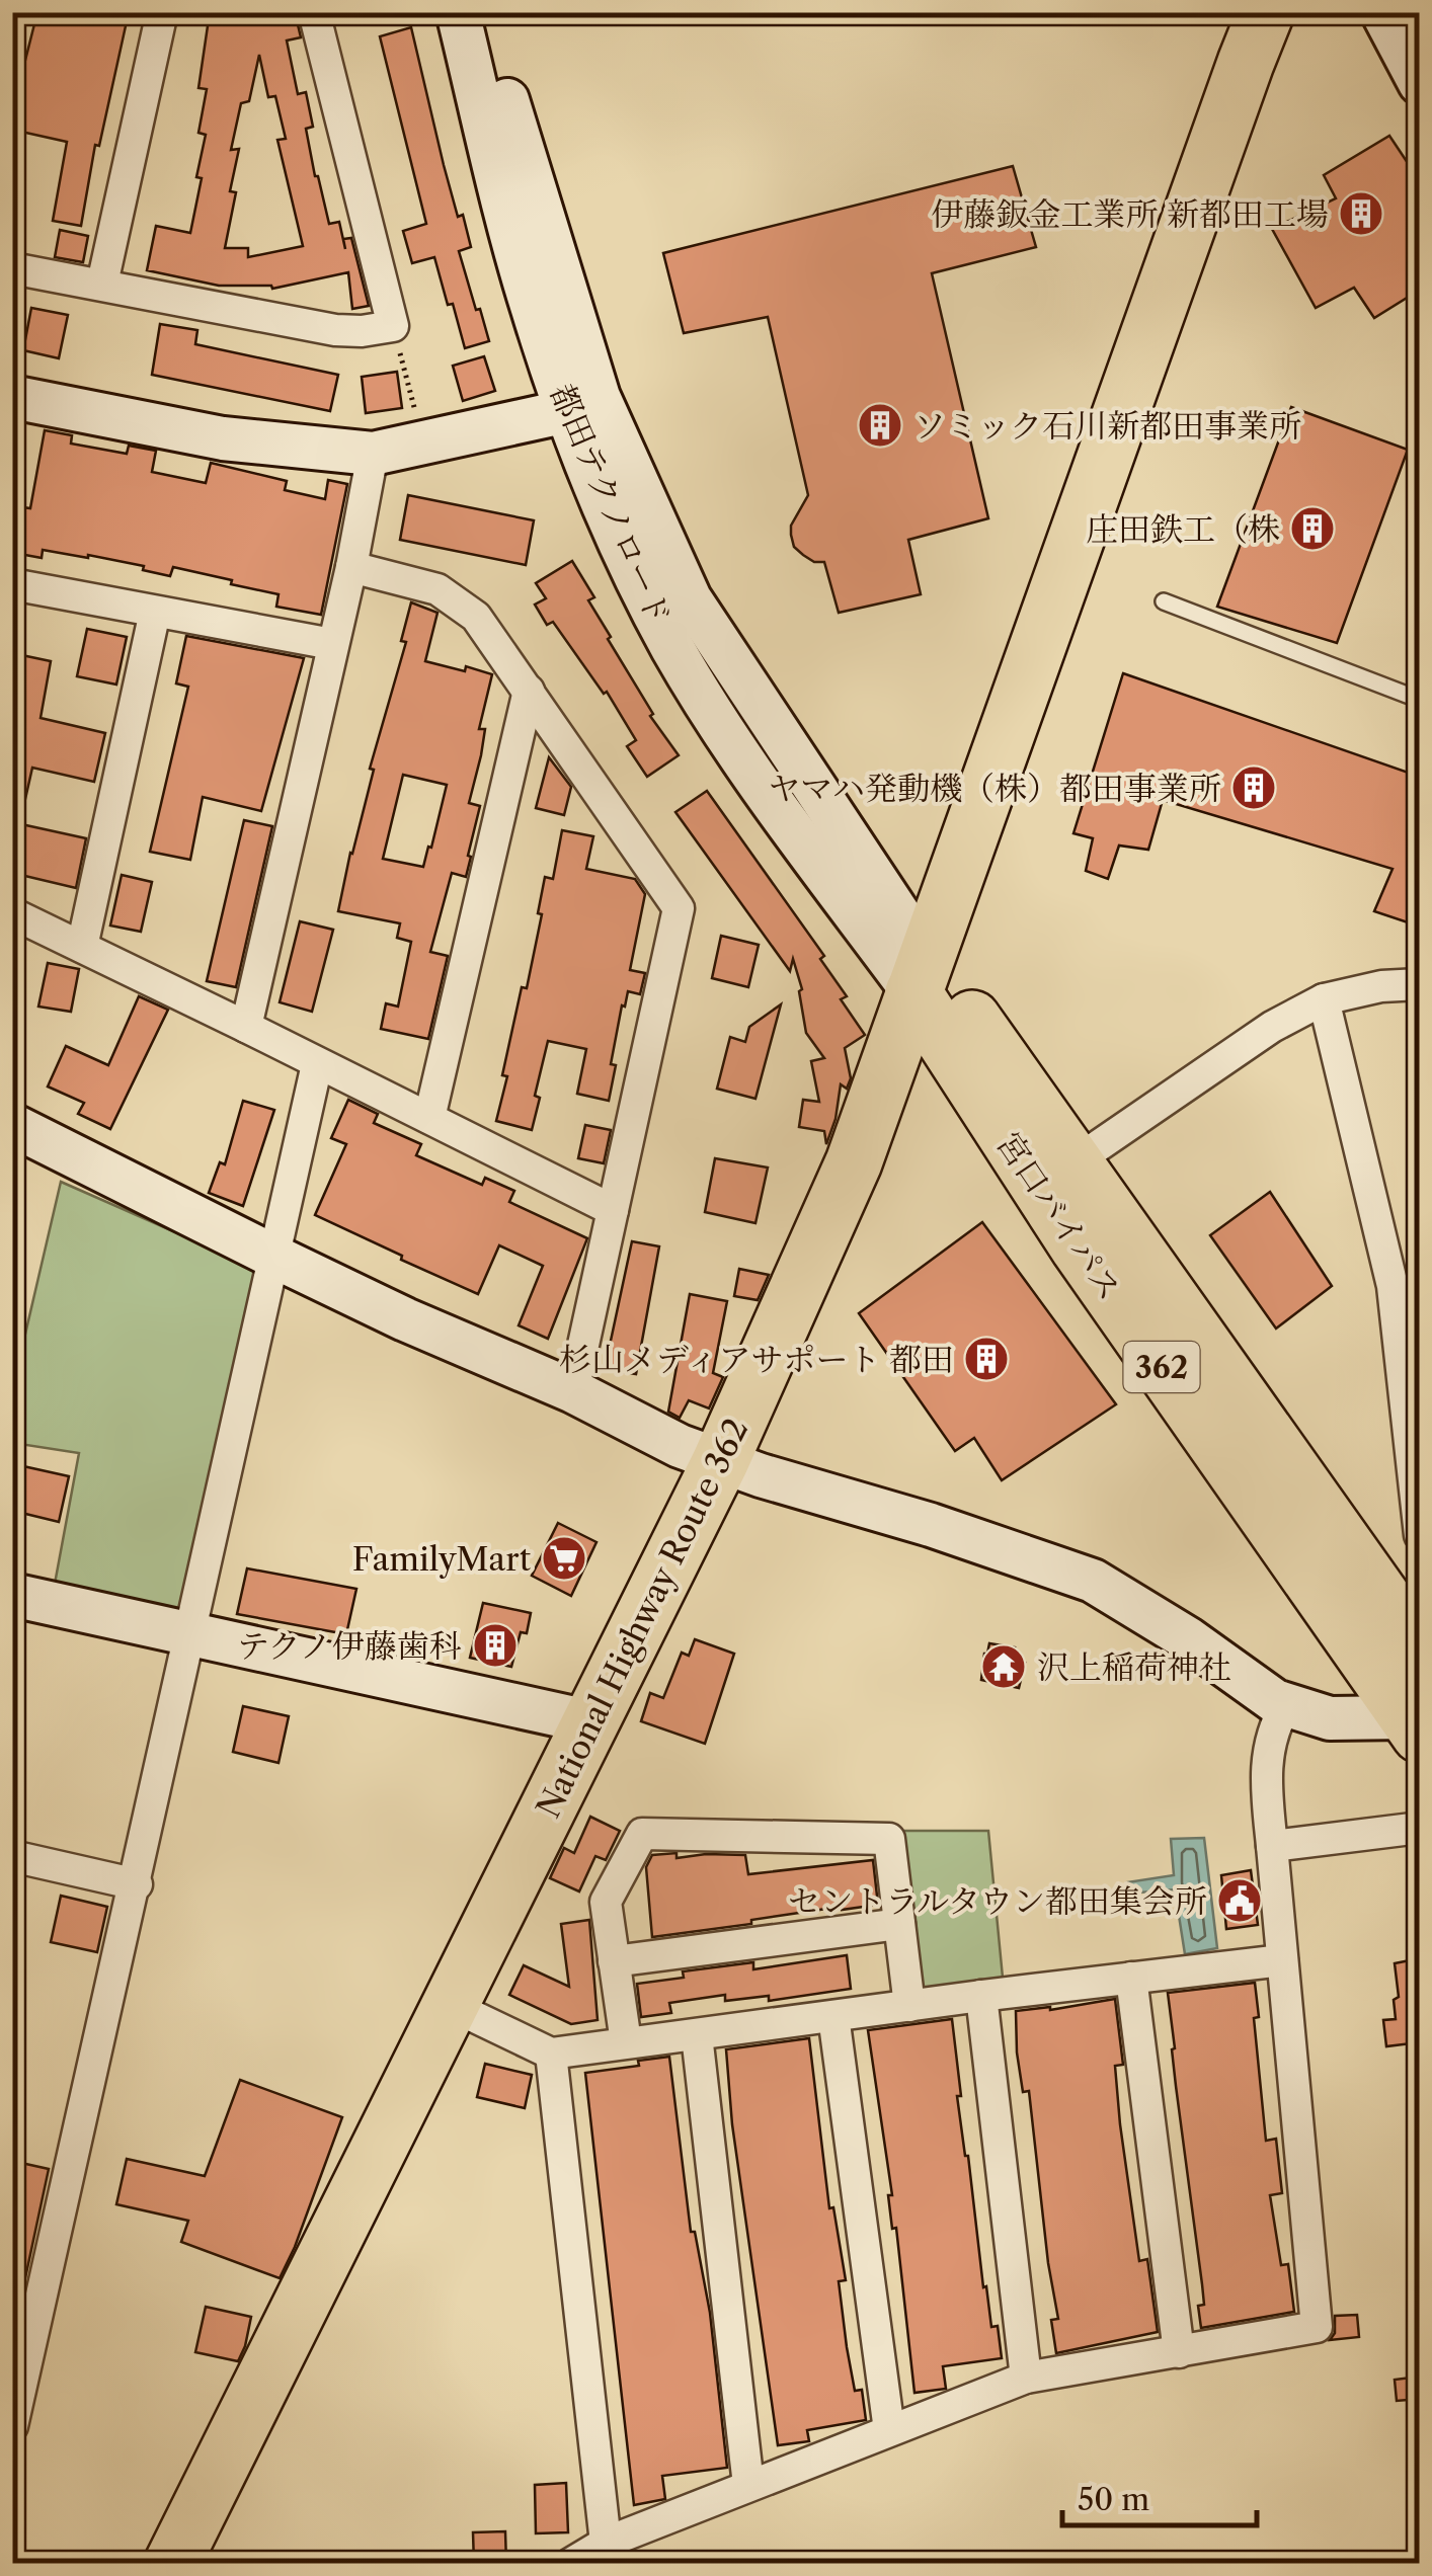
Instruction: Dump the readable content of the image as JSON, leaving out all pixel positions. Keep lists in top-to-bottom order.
{
  "streets": {
    "highway": ["宮口バイパス", "362", "National Highway Route 362"],
    "street": ["都田テクノロード"]
  },
  "crossings": [
    ["都田テクノロード", "宮口バイパス"],
    ["都田テクノロード", "National Highway Route 362"],
    ["宮口バイパス", "National Highway Route 362"]
  ],
  "places": {
    "building": [
      "伊藤鈑金工業所 新都田工場",
      "ソミック石川新都田事業所",
      "庄田鉄工（株",
      "ヤマハ発動機（株）都田事業所",
      "杉山メディアサポート 都田",
      "テクノ伊藤歯科"
    ],
    "supermarket": ["FamilyMart"],
    "temple": ["沢上稲荷神社"],
    "public building": ["セントラルタウン都田集会所"]
  },
  "scale_bar": "50 m"
}
